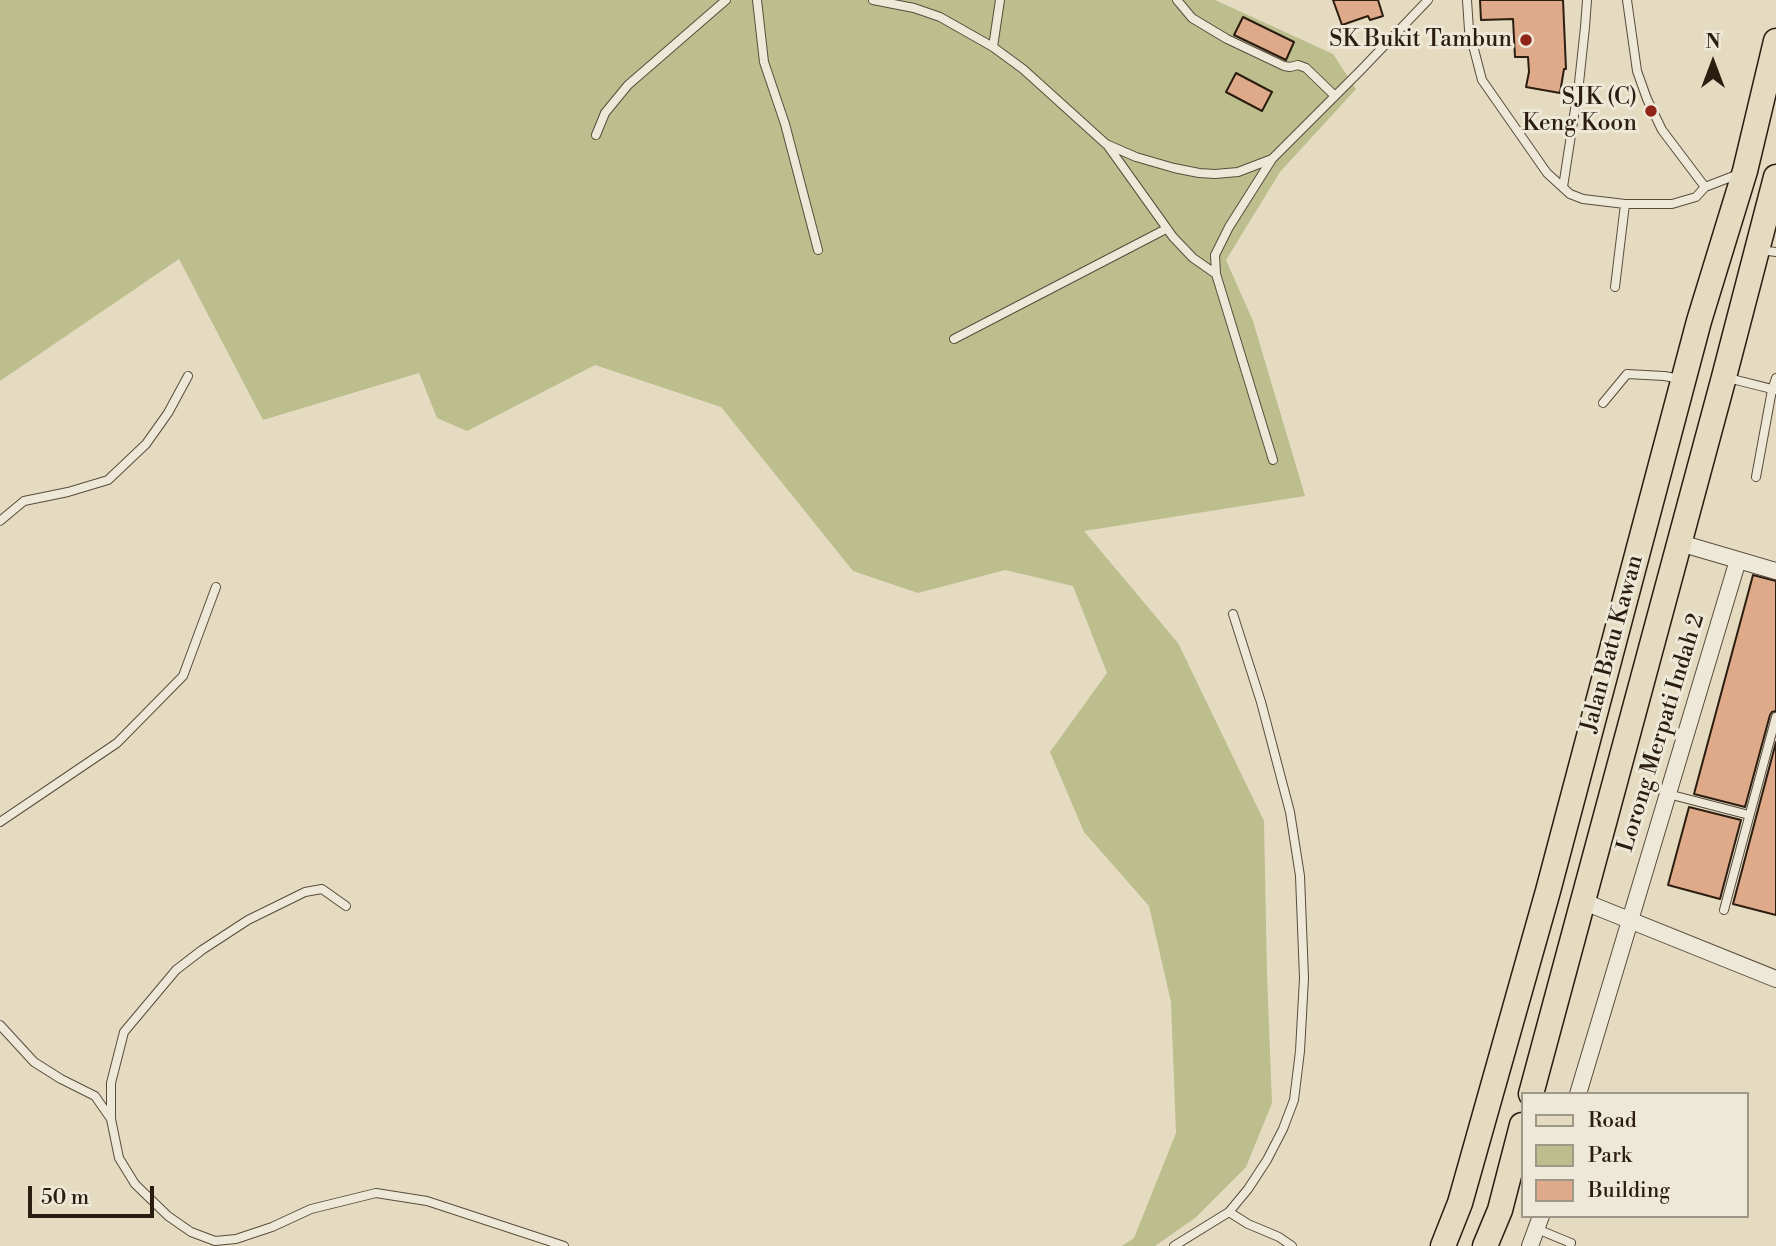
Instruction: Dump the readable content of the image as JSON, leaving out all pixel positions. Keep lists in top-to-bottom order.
{
  "streets": {
    "main road": ["Jalan Batu Kawan"],
    "street": ["Lorong Merpati Indah 2"]
  },
  "places": ["SK Bukit Tambun", "SJK (C) Keng Koon"],
  "legend": ["Road", "Park", "Building"],
  "scale_bar": "50 m",
  "north": "top"
}
